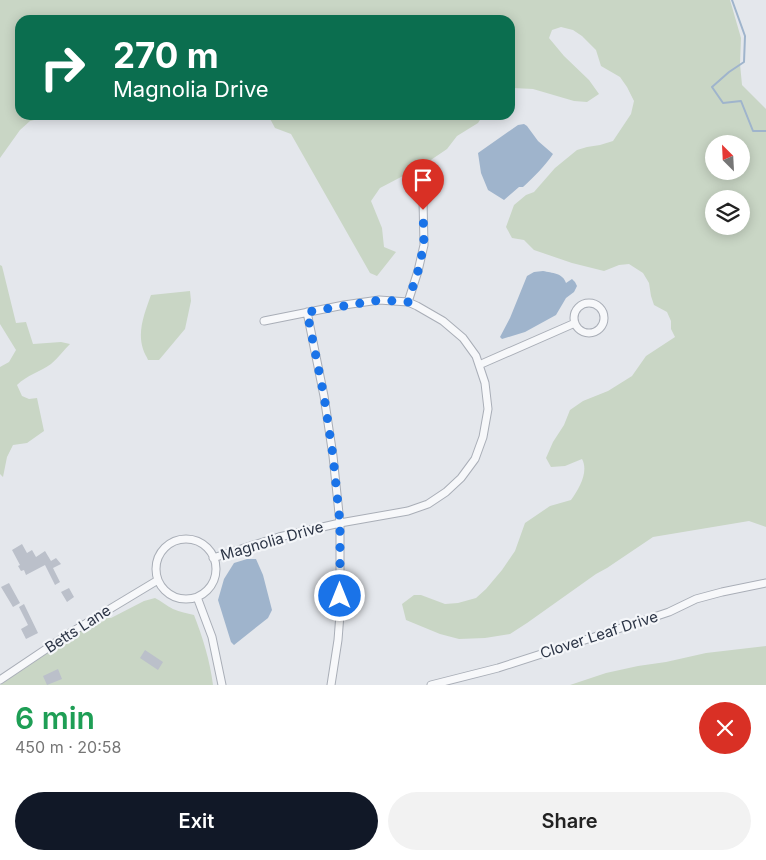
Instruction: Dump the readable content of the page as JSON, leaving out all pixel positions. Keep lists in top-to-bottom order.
{
  "streets": {
    "street": ["Magnolia Drive", "Betts Lane", "Clover Leaf Drive"]
  },
  "crossings": [
    ["Magnolia Drive", "Betts Lane"]
  ],
  "north": "top left",
  "page": {
    "turn": ["270 m", "Magnolia Drive"],
    "heading": ["6 min", "450 m · 20:58"],
    "buttons": ["Exit", "Share"]
  }
}
